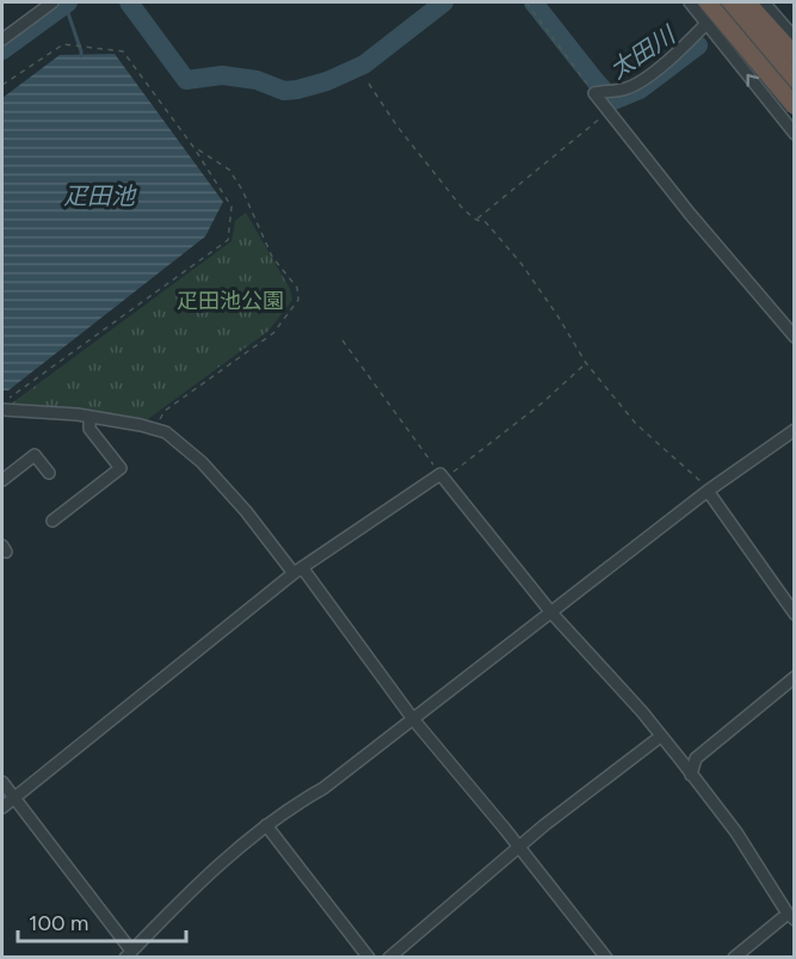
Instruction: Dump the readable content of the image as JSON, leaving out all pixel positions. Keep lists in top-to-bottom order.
{
  "water": ["太田川", "疋田池"],
  "parks": ["疋田池公園"],
  "scale_bar": "100 m"
}
